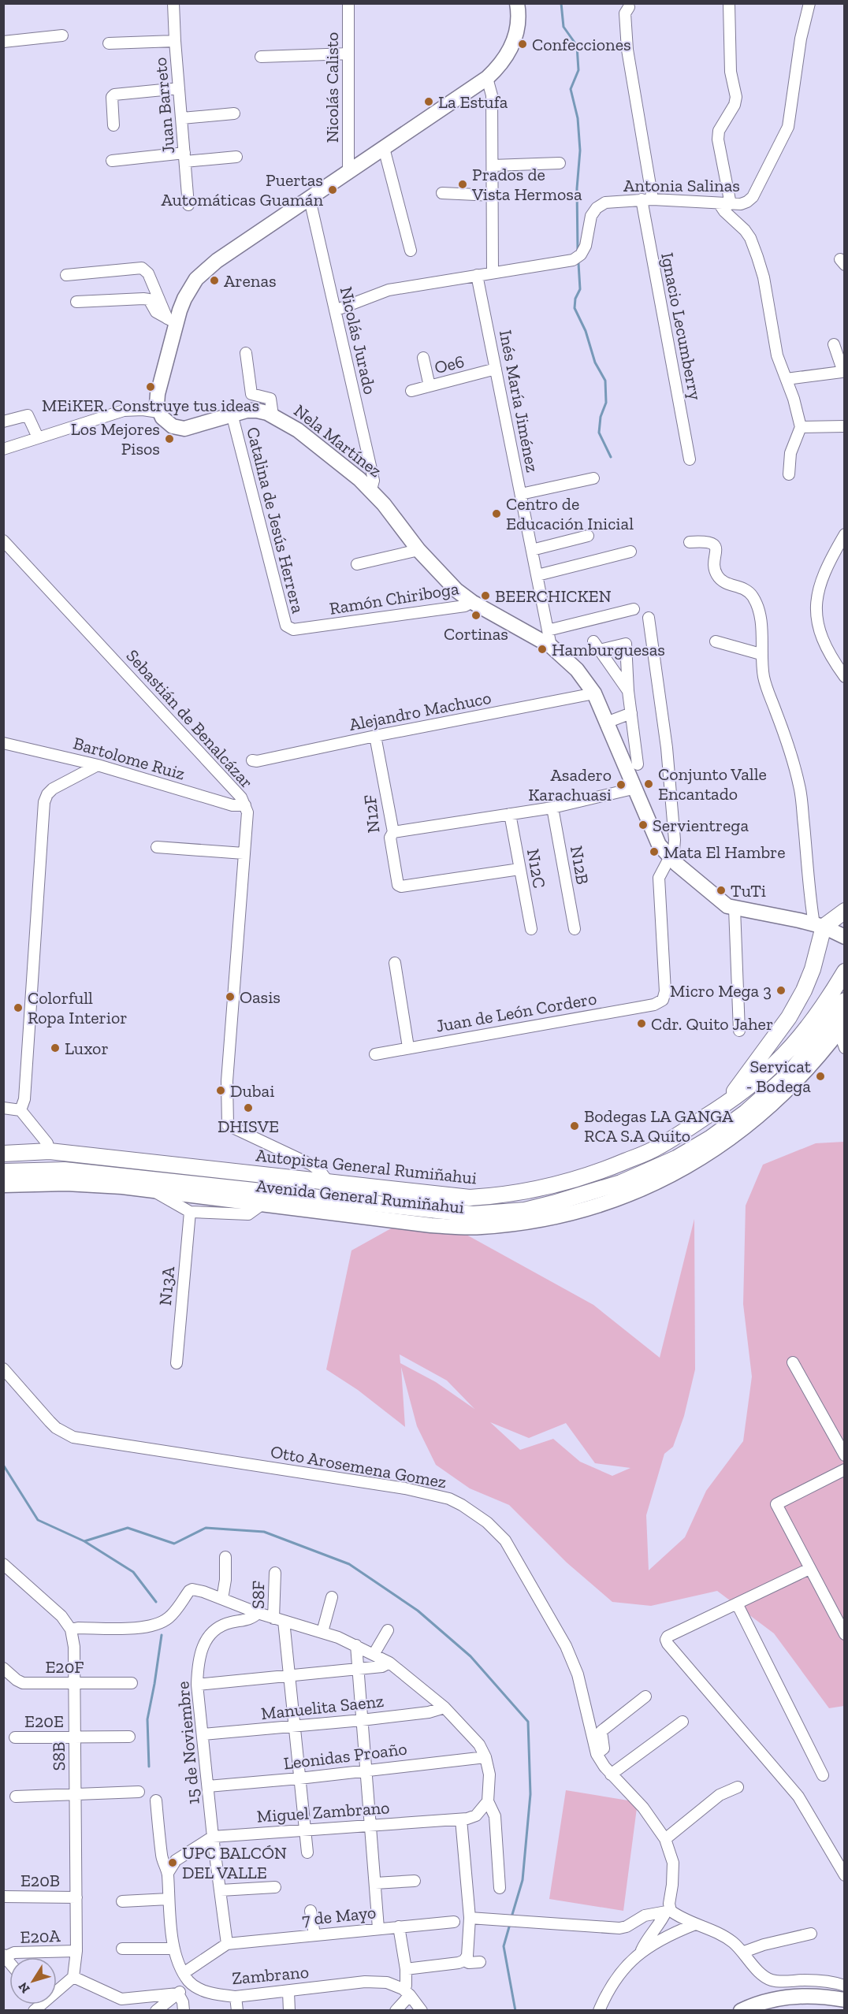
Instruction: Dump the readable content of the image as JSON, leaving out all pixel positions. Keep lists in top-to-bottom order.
{
  "streets": {
    "highway": ["Autopista General Rumiñahui"],
    "main road": ["Nela Martínez", "Avenida General Rumiñahui"],
    "street": [
      "Nicolás Calisto",
      "Juan Barreto",
      "Antonia Salinas",
      "Ignacio Lecumberry",
      "Nicolás Jurado",
      "Oe6",
      "Inés María Jiménez",
      "Catalina de Jesús Herrera",
      "Ramón Chiriboga",
      "Alejandro Machuco",
      "Sebastián de Benalcázar",
      "Bartolome Ruiz",
      "N12F",
      "N12B",
      "N12C",
      "Juan de León Cordero",
      "N13A",
      "Otto Arosemena Gomez",
      "S8F",
      "E20F",
      "Manuelita Saenz",
      "E20E",
      "15 de Noviembre",
      "Leonidas Proaño",
      "S8B",
      "Miguel Zambrano",
      "E20B",
      "7 de Mayo",
      "E20A",
      "Zambrano"
    ]
  },
  "crossings": [
    ["Antonia Salinas", "Ignacio Lecumberry"],
    ["Antonia Salinas", "Nicolás Jurado"],
    ["Antonia Salinas", "Inés María Jiménez"],
    ["Nicolás Jurado", "Nela Martínez"],
    ["Oe6", "Inés María Jiménez"],
    ["Inés María Jiménez", "Nela Martínez"],
    ["Nela Martínez", "Catalina de Jesús Herrera"],
    ["Nela Martínez", "Ramón Chiriboga"],
    ["Nela Martínez", "Alejandro Machuco"],
    ["Nela Martínez", "Juan de León Cordero"],
    ["Catalina de Jesús Herrera", "Ramón Chiriboga"],
    ["Alejandro Machuco", "N12F"],
    ["Sebastián de Benalcázar", "Bartolome Ruiz"],
    ["Sebastián de Benalcázar", "Autopista General Rumiñahui"],
    ["N12F", "N12C"],
    ["S8F", "Manuelita Saenz"],
    ["S8F", "Leonidas Proaño"],
    ["S8F", "Miguel Zambrano"],
    ["E20F", "S8B"],
    ["Manuelita Saenz", "15 de Noviembre"],
    ["E20E", "S8B"],
    ["15 de Noviembre", "Leonidas Proaño"],
    ["15 de Noviembre", "Miguel Zambrano"],
    ["15 de Noviembre", "7 de Mayo"],
    ["S8B", "E20B"],
    ["S8B", "E20A"]
  ],
  "places": [
    "Confecciones",
    "La Estufa",
    "Prados de Vista Hermosa",
    "Puertas Automáticas Guamán",
    "Arenas",
    "MEiKER. Construye tus ideas",
    "Los Mejores Pisos",
    "Centro de Educación Inicial",
    "BEERCHICKEN",
    "Cortinas",
    "Hamburguesas",
    "Conjunto Valle Encantado",
    "Asadero Karachuasi",
    "Servientrega",
    "Mata El Hambre",
    "TuTi",
    "Micro Mega 3",
    "Oasis",
    "Colorfull Ropa Interior",
    "Cdr. Quito Jaher",
    "Luxor",
    "Servicat - Bodega",
    "Dubai",
    "DHISVE",
    "Bodegas LA GANGA RCA S.A Quito",
    "UPC BALCÓN DEL VALLE"
  ],
  "north": "bottom left"
}
